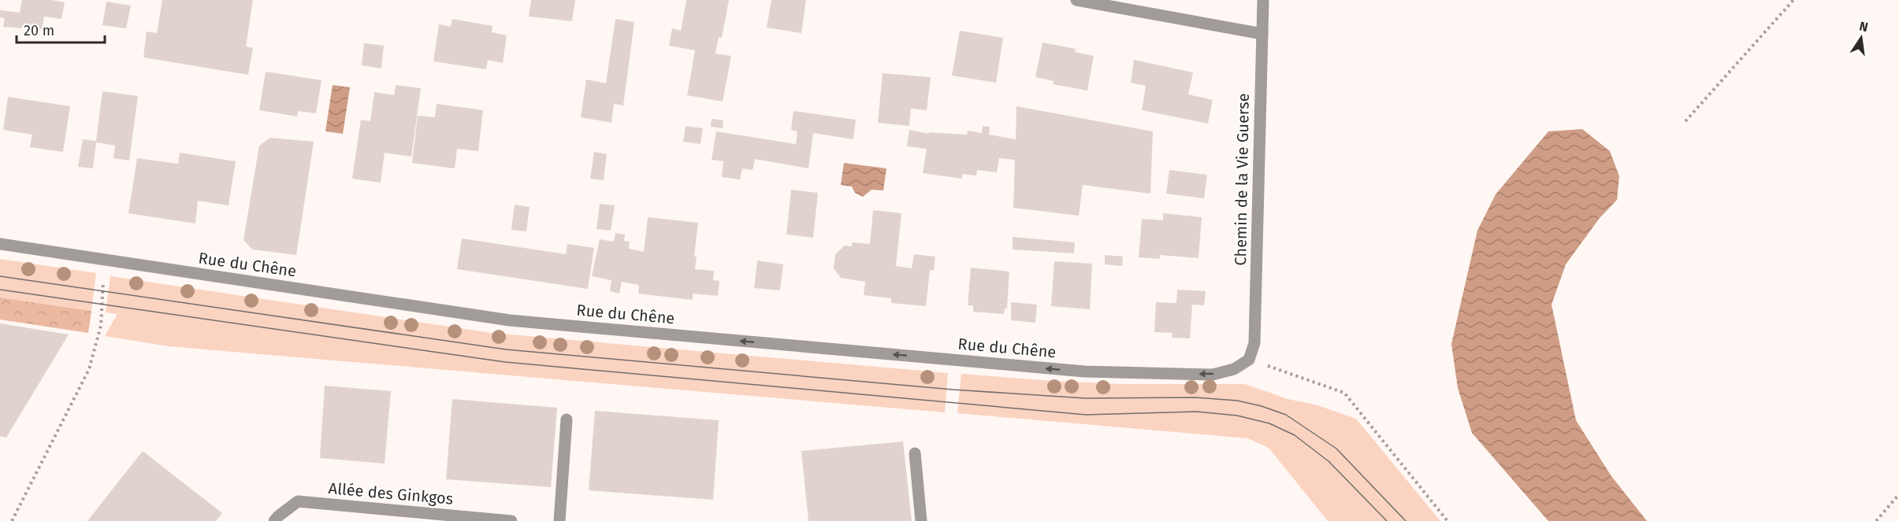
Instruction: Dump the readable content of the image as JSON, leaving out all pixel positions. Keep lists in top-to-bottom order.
{
  "streets": {
    "street": ["Chemin de la Vie Guerse", "Rue du Chêne", "Allée des Ginkgos"]
  },
  "crossings": [
    ["Chemin de la Vie Guerse", "Rue du Chêne"]
  ],
  "one_way": ["Rue du Chêne"],
  "scale_bar": "20 m",
  "north": "top"
}
